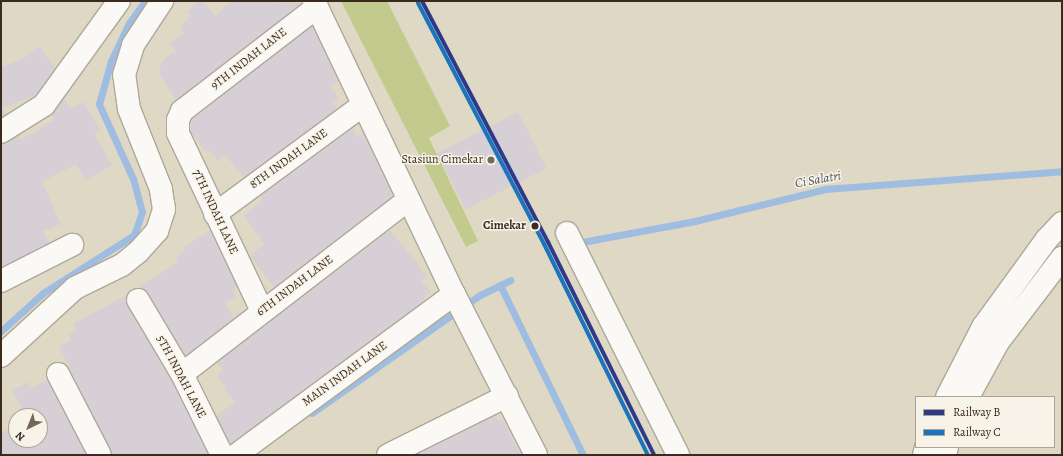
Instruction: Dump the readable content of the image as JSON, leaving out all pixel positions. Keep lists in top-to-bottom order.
{
  "streets": {
    "street": [
      "9TH INDAH LANE",
      "8TH INDAH LANE",
      "7TH INDAH LANE",
      "6TH INDAH LANE",
      "MAIN INDAH LANE",
      "5TH INDAH LANE"
    ]
  },
  "crossings": [
    ["9TH INDAH LANE", "7TH INDAH LANE"],
    ["8TH INDAH LANE", "7TH INDAH LANE"],
    ["7TH INDAH LANE", "6TH INDAH LANE"],
    ["6TH INDAH LANE", "5TH INDAH LANE"]
  ],
  "water": ["Ci Salatri"],
  "places": ["Stasiun Cimekar", "Cimekar"],
  "lines": ["rail line B", "rail line C"],
  "legend": ["Railway B", "Railway C"],
  "north": "bottom left"
}
